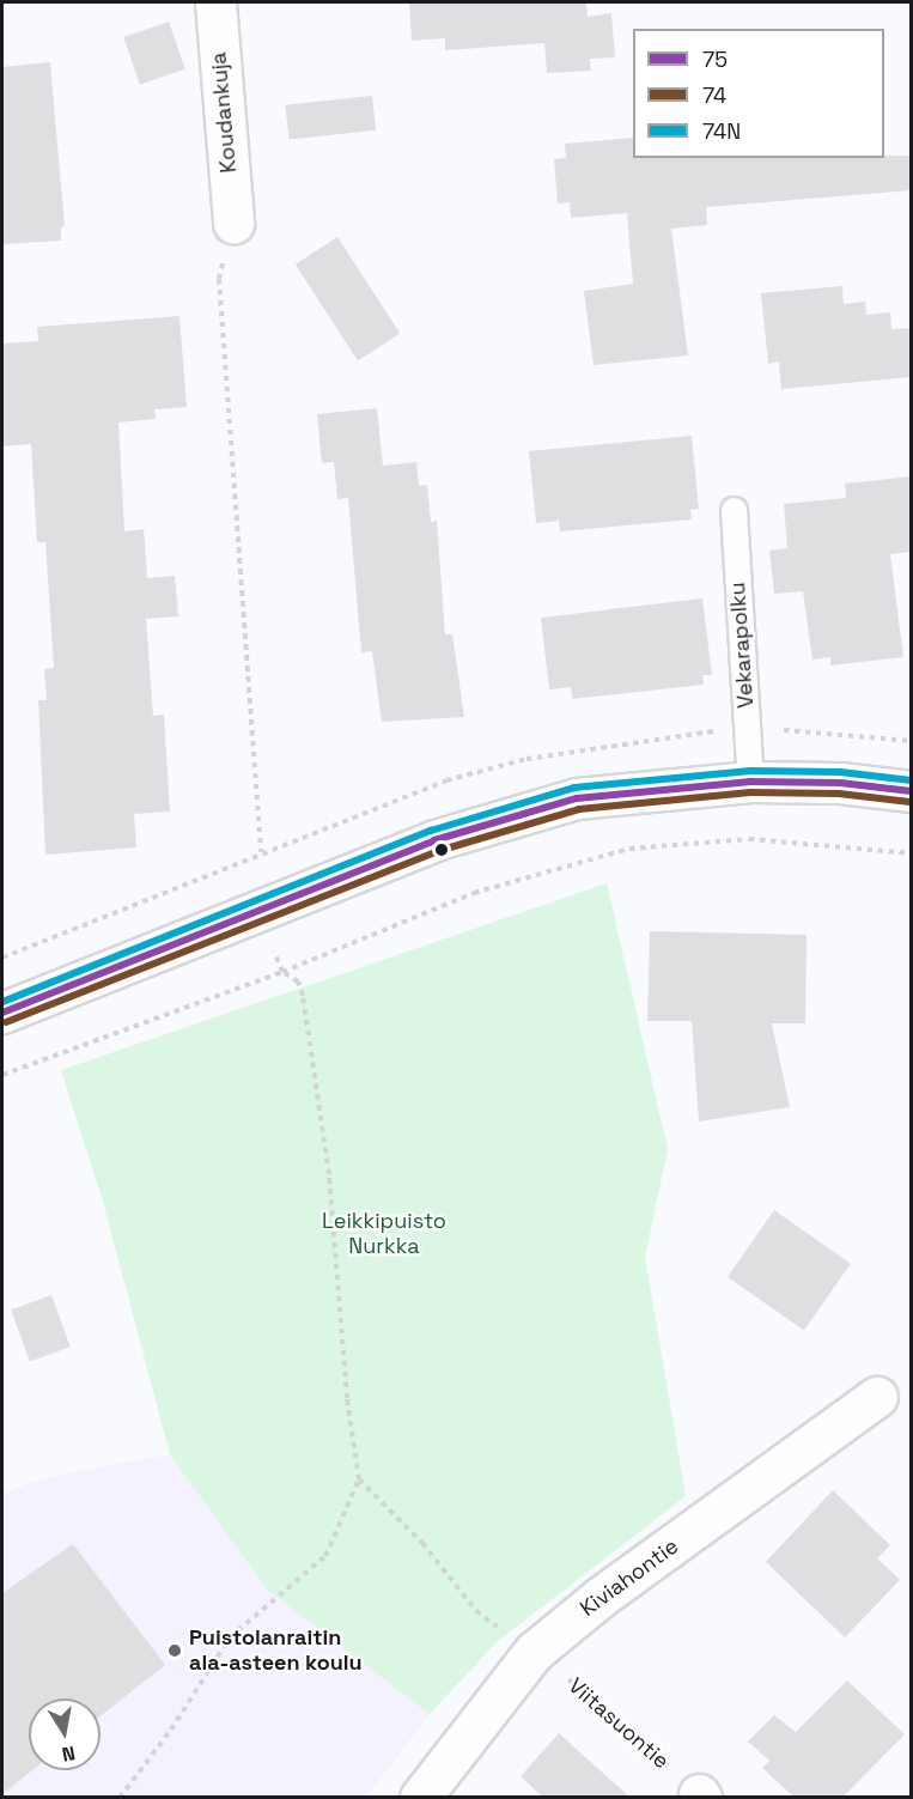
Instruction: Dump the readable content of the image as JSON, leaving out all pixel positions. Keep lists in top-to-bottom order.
{
  "streets": {
    "main road": ["Koudankuja", "Kiviahontie"],
    "lane": ["Vekarapolku"],
    "path": ["Viitasuontie"]
  },
  "crossings": [
    ["Kiviahontie", "Viitasuontie"]
  ],
  "parks": ["Leikkipuisto Nurkka"],
  "places": ["Puistolanraitin ala-asteen koulu"],
  "lines": ["transit line 74N", "transit line 75", "transit line 74"],
  "legend": ["75", "74", "74N"],
  "north": "bottom"
}
